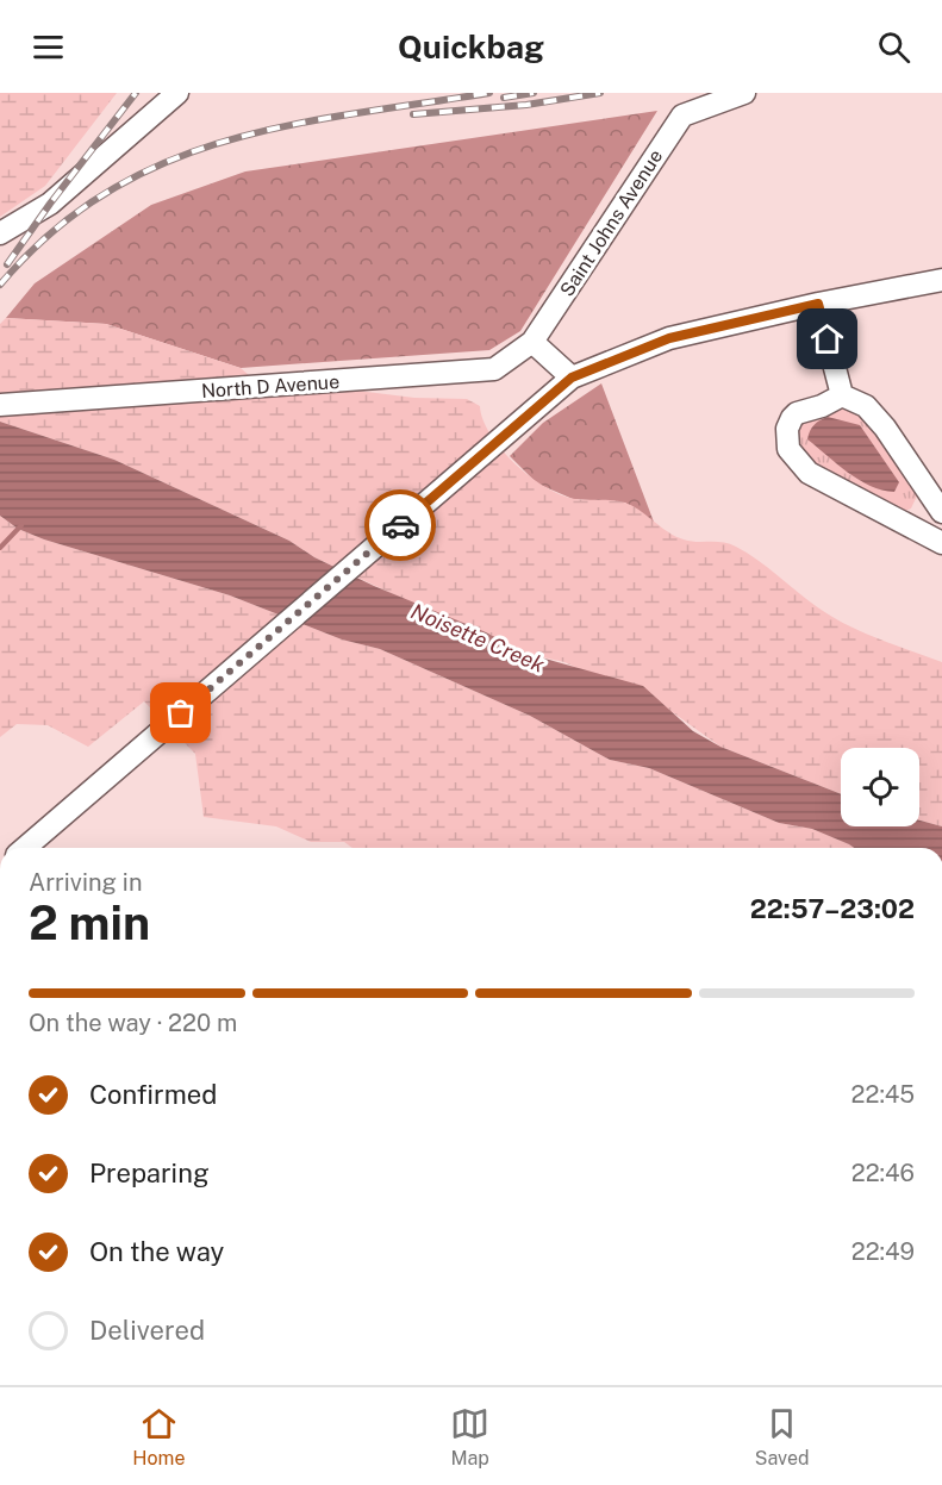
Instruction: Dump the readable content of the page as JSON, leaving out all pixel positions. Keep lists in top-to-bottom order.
{
  "streets": {
    "street": ["Saint Johns Avenue", "North D Avenue"]
  },
  "crossings": [
    ["Saint Johns Avenue", "North D Avenue"]
  ],
  "water": ["Noisette Creek"],
  "page": {
    "header": "Quickbag",
    "heading": ["2 min", "Arriving in", "22:57–23:02"],
    "bar": "On the way · 220 m",
    "list": [
      ["Confirmed", "22:45"],
      ["Preparing", "22:46"],
      ["On the way", "22:49"],
      "Delivered"
    ],
    "tabs": ["Home", "Map", "Saved"]
  }
}
